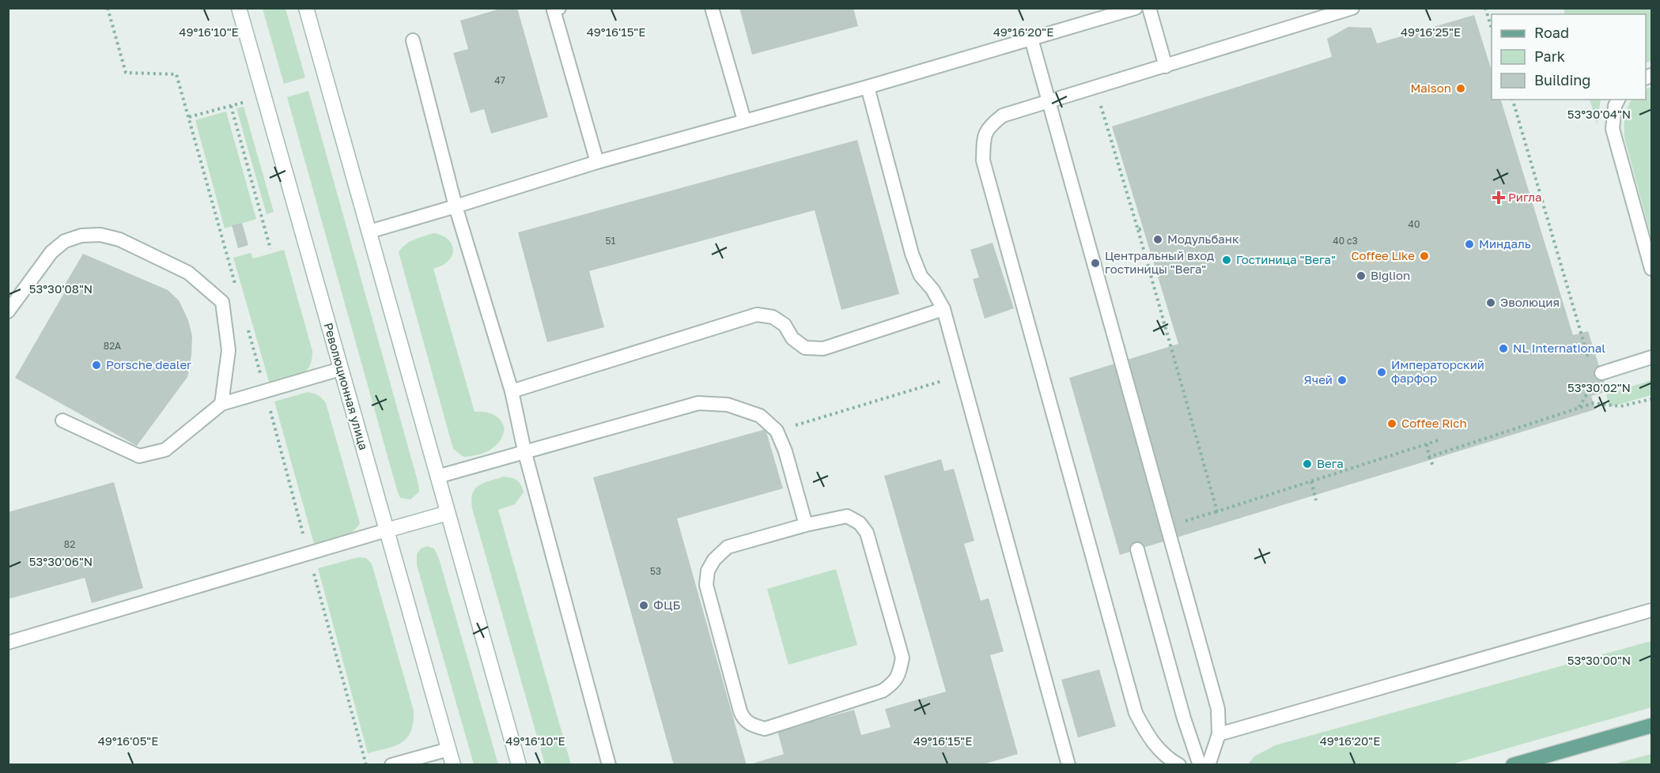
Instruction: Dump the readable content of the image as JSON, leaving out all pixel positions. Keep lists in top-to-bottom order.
{
  "streets": {
    "main road": ["Революционная улица"]
  },
  "places": {
    "other": [
      "Maison",
      "Модульбанк",
      "Миндаль",
      "Coffee Like",
      "Гостиница \"Вега\"",
      "Центральный вход гостиницы \"Вега\"",
      "Biglion",
      "Эволюция",
      "NL International",
      "Porsche dealer",
      "Императорский фарфор",
      "Ячей",
      "Coffee Rich",
      "Вега",
      "ФЦБ"
    ],
    "health": ["Ригла"]
  },
  "house_numbers": [
    "47",
    "40",
    "51",
    "40 с3",
    "82А",
    "82",
    "53"
  ],
  "legend": ["Road", "Park", "Building"],
  "coordinates": [
    "49°16'10\"E",
    "49°16'15\"E",
    "49°16'20\"E",
    "49°16'25\"E",
    "53°30'04\"N",
    "53°30'08\"N",
    "53°30'02\"N",
    "53°30'06\"N",
    "53°30'00\"N",
    "49°16'05\"E"
  ]
}
